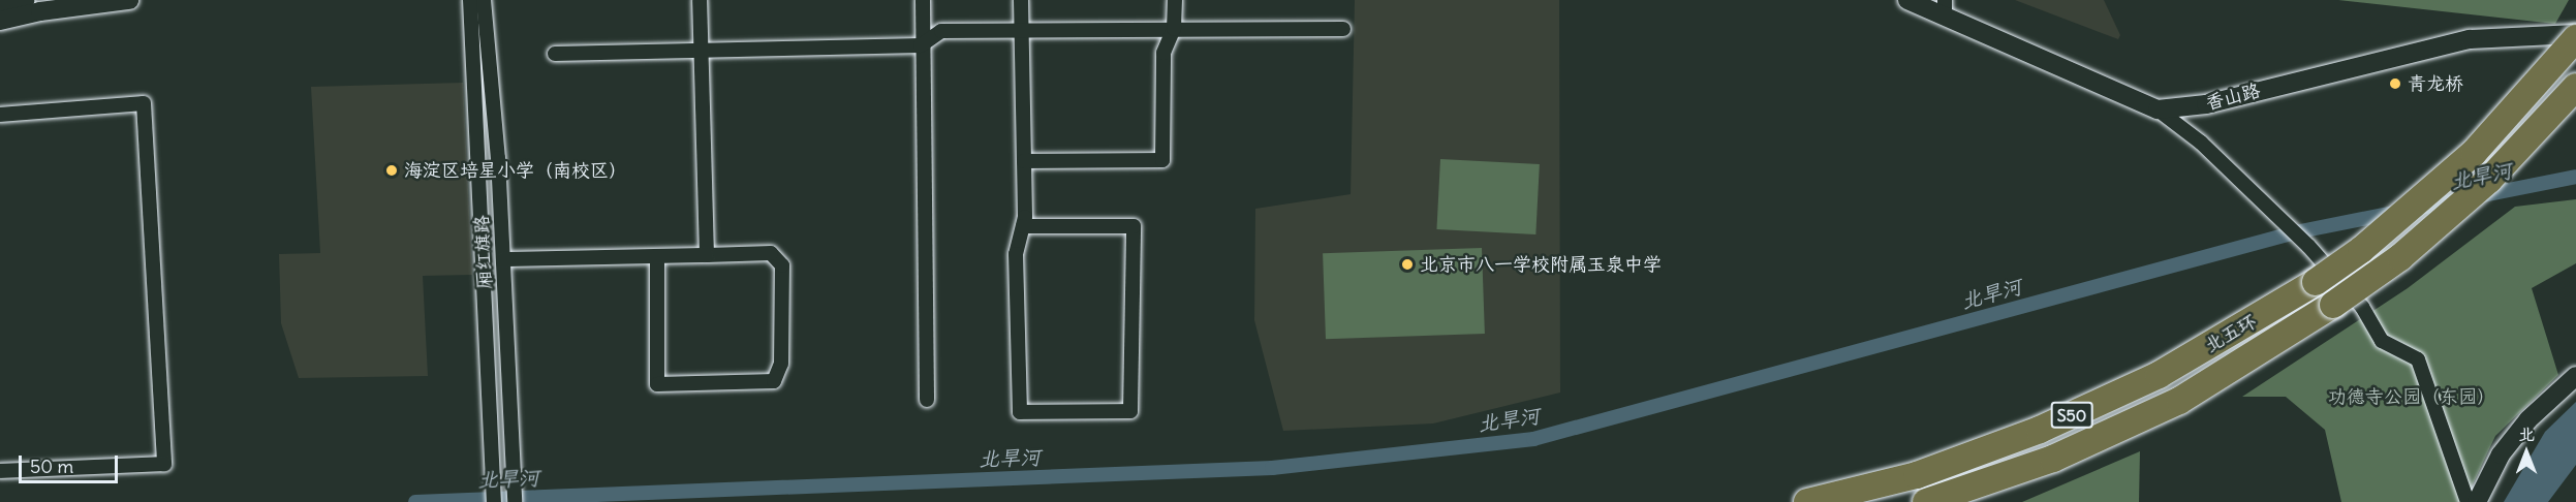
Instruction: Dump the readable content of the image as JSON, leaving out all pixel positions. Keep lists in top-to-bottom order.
{
  "streets": {
    "highway": ["北五环", "S50"],
    "street": ["香山路", "厢红旗路"]
  },
  "crossings": [
    ["香山路", "北五环"]
  ],
  "water": ["北旱河"],
  "parks": ["功德寺公园（东园）"],
  "places": ["青龙桥", "海淀区培星小学（南校区）", "北京市八一学校附属玉泉中学"],
  "scale_bar": "50 m",
  "north": "top"
}
